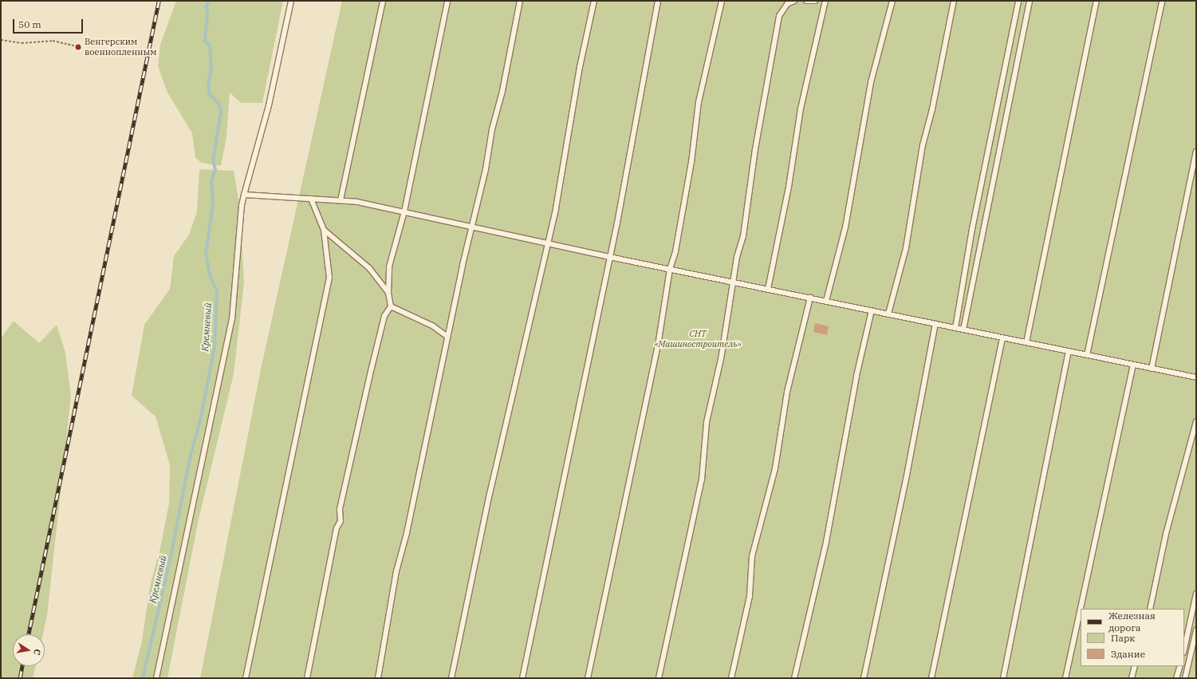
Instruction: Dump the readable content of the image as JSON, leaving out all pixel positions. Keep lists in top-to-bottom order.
{
  "water": ["Кремневый"],
  "parks": ["СНТ «Машиностроитель»"],
  "places": ["Венгерским военнопленным"],
  "legend": ["Железная дорога", "Парк", "Здание"],
  "scale_bar": "50 m",
  "north": "right"
}
